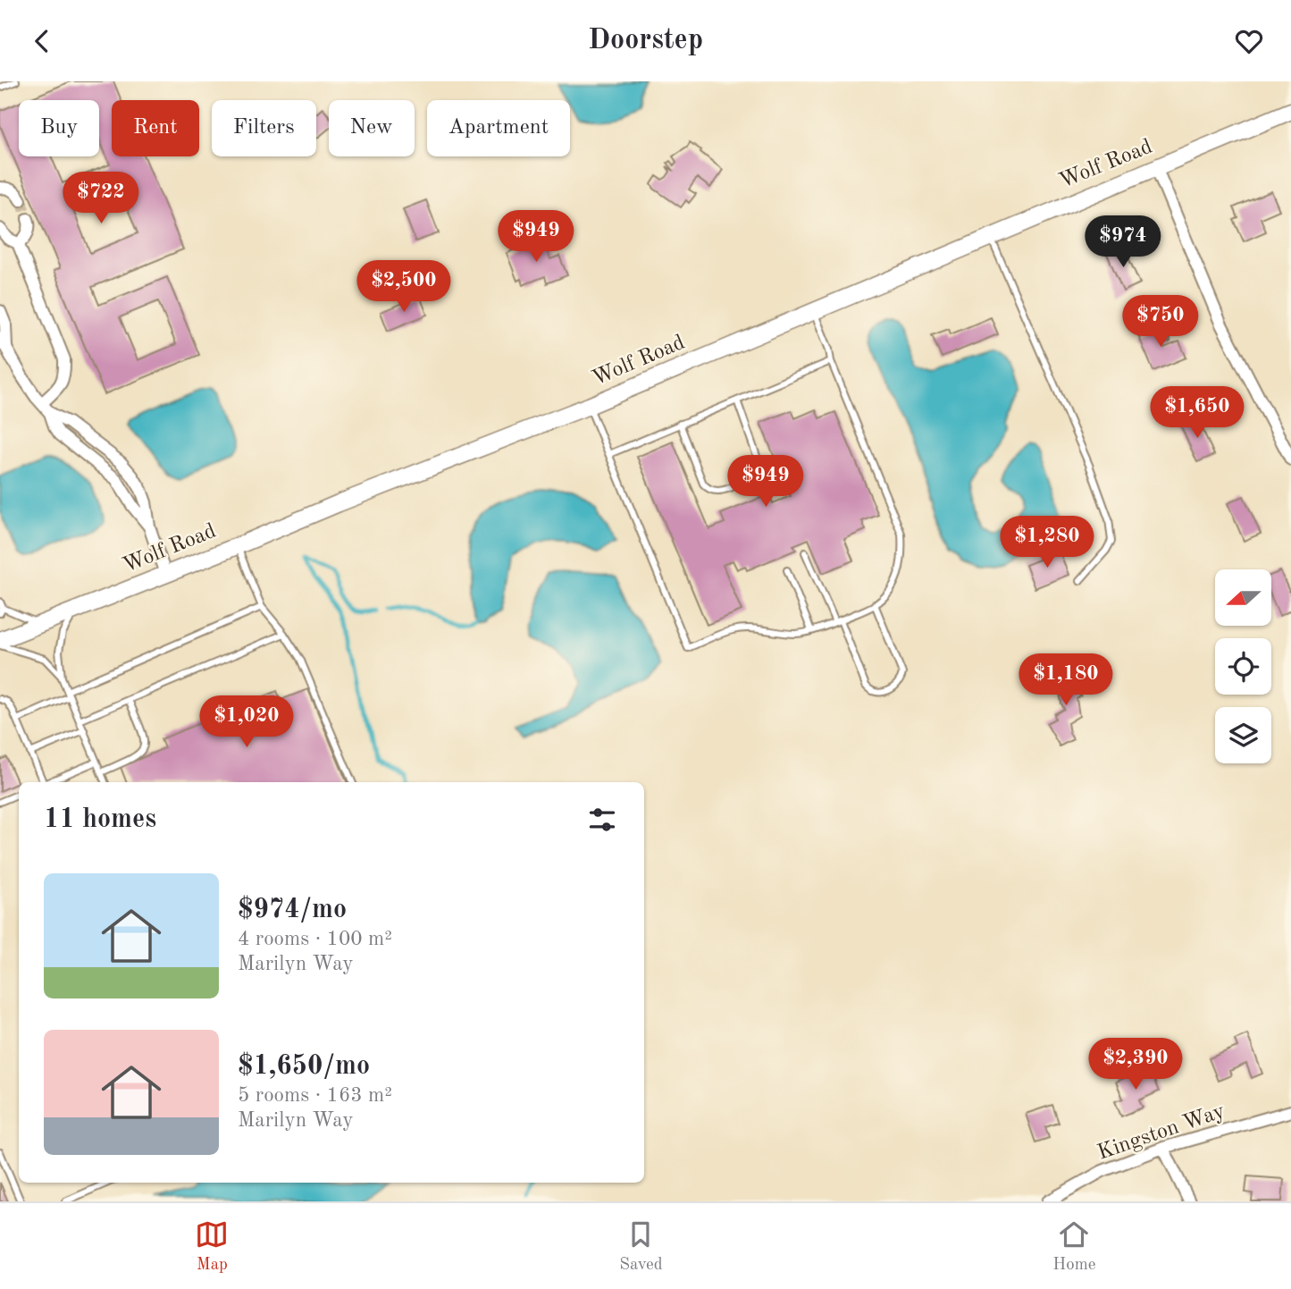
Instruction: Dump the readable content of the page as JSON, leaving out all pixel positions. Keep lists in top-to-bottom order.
{
  "streets": {
    "main road": ["Wolf Road"],
    "street": ["Kingston Way"]
  },
  "north": "left",
  "page": {
    "header": "Doorstep",
    "chip": [
      "Buy",
      "Rent",
      "Filters",
      "New",
      "Apartment"
    ],
    "price": [
      "$722",
      "$949",
      "$974",
      "$2,500",
      "$750",
      "$1,650",
      "$949",
      "$1,280",
      "$1,180",
      "$1,020",
      "$2,390"
    ],
    "heading": "11 homes",
    "list": [
      {
        "name": "$974/mo",
        "note": "4 rooms · 100 m² · Marilyn Way"
      },
      {
        "name": "$1,650/mo",
        "note": "5 rooms · 163 m² · Marilyn Way"
      }
    ],
    "tabs": ["Map", "Saved", "Home"]
  }
}
